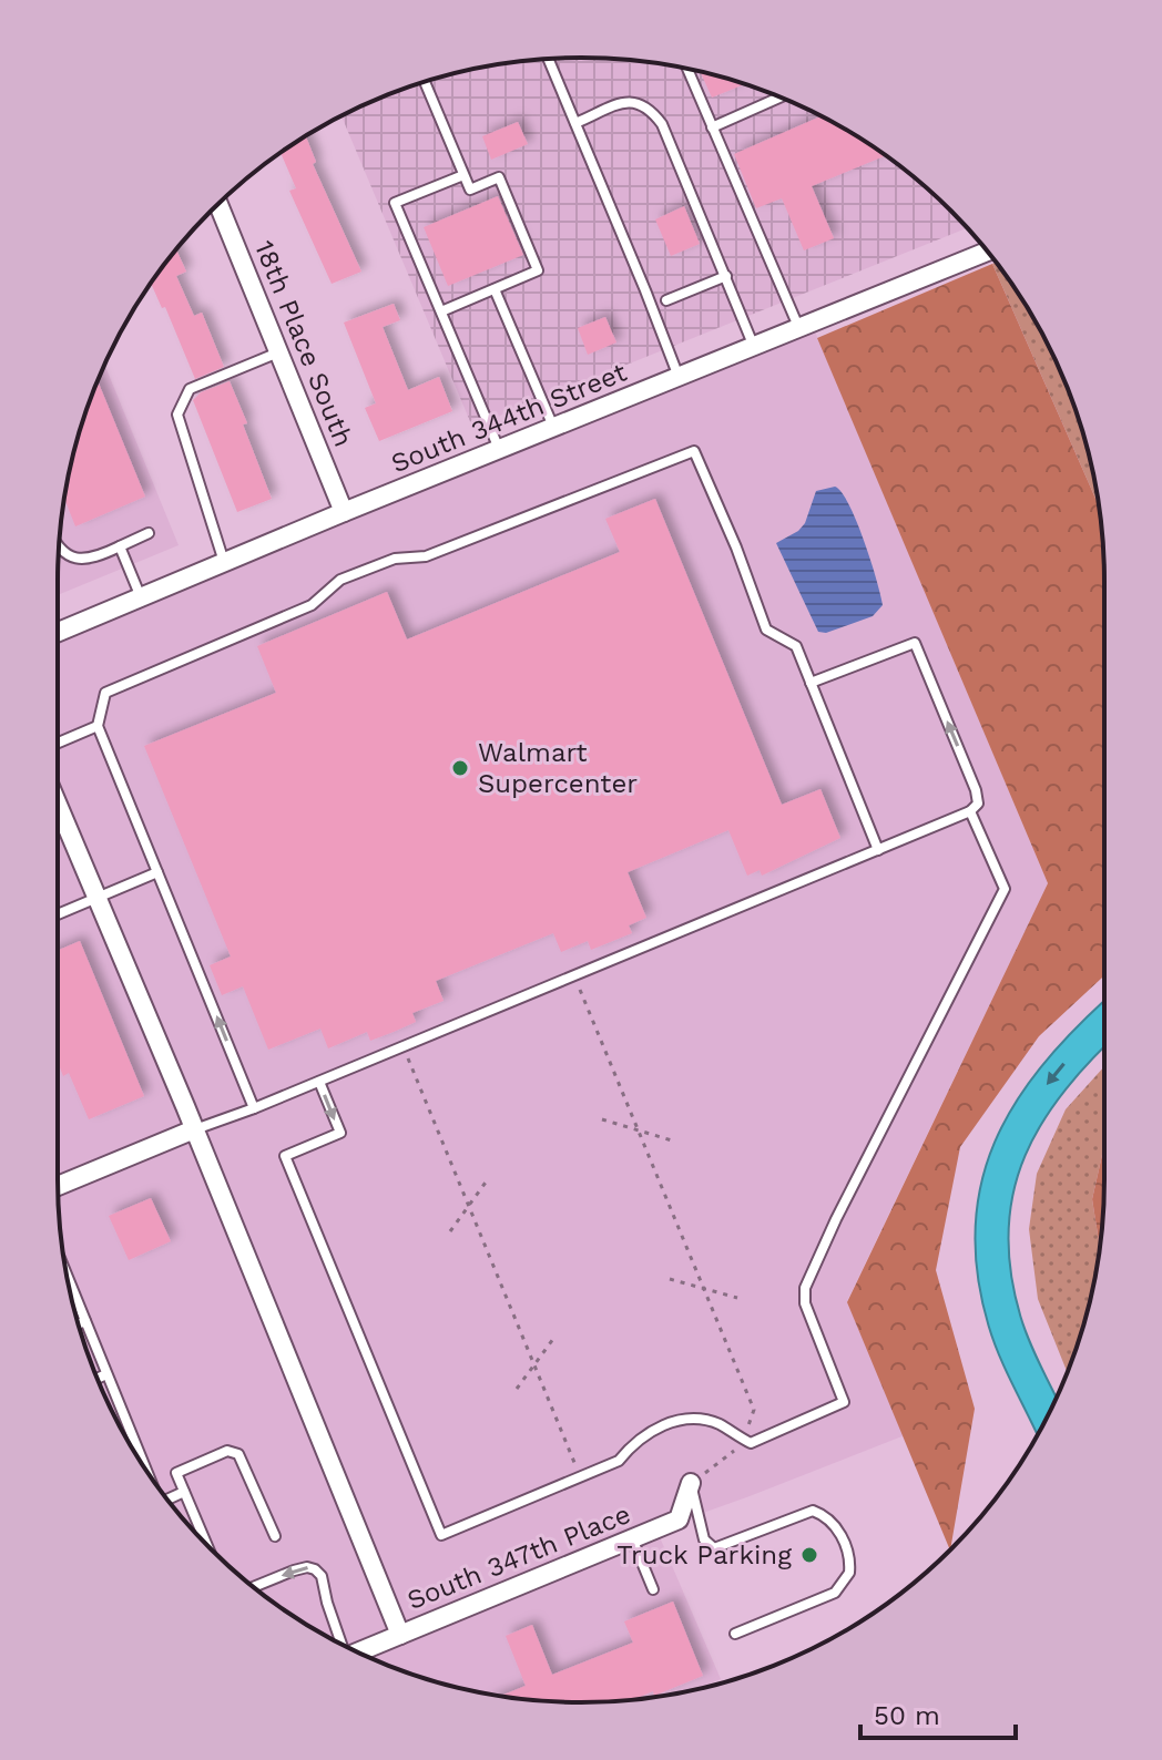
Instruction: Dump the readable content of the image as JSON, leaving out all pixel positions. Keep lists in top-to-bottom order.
{
  "streets": {
    "street": ["18th Place South", "South 344th Street", "South 347th Place"]
  },
  "crossings": [
    ["18th Place South", "South 344th Street"]
  ],
  "places": ["Walmart Supercenter", "Truck Parking"],
  "scale_bar": "50 m"
}
